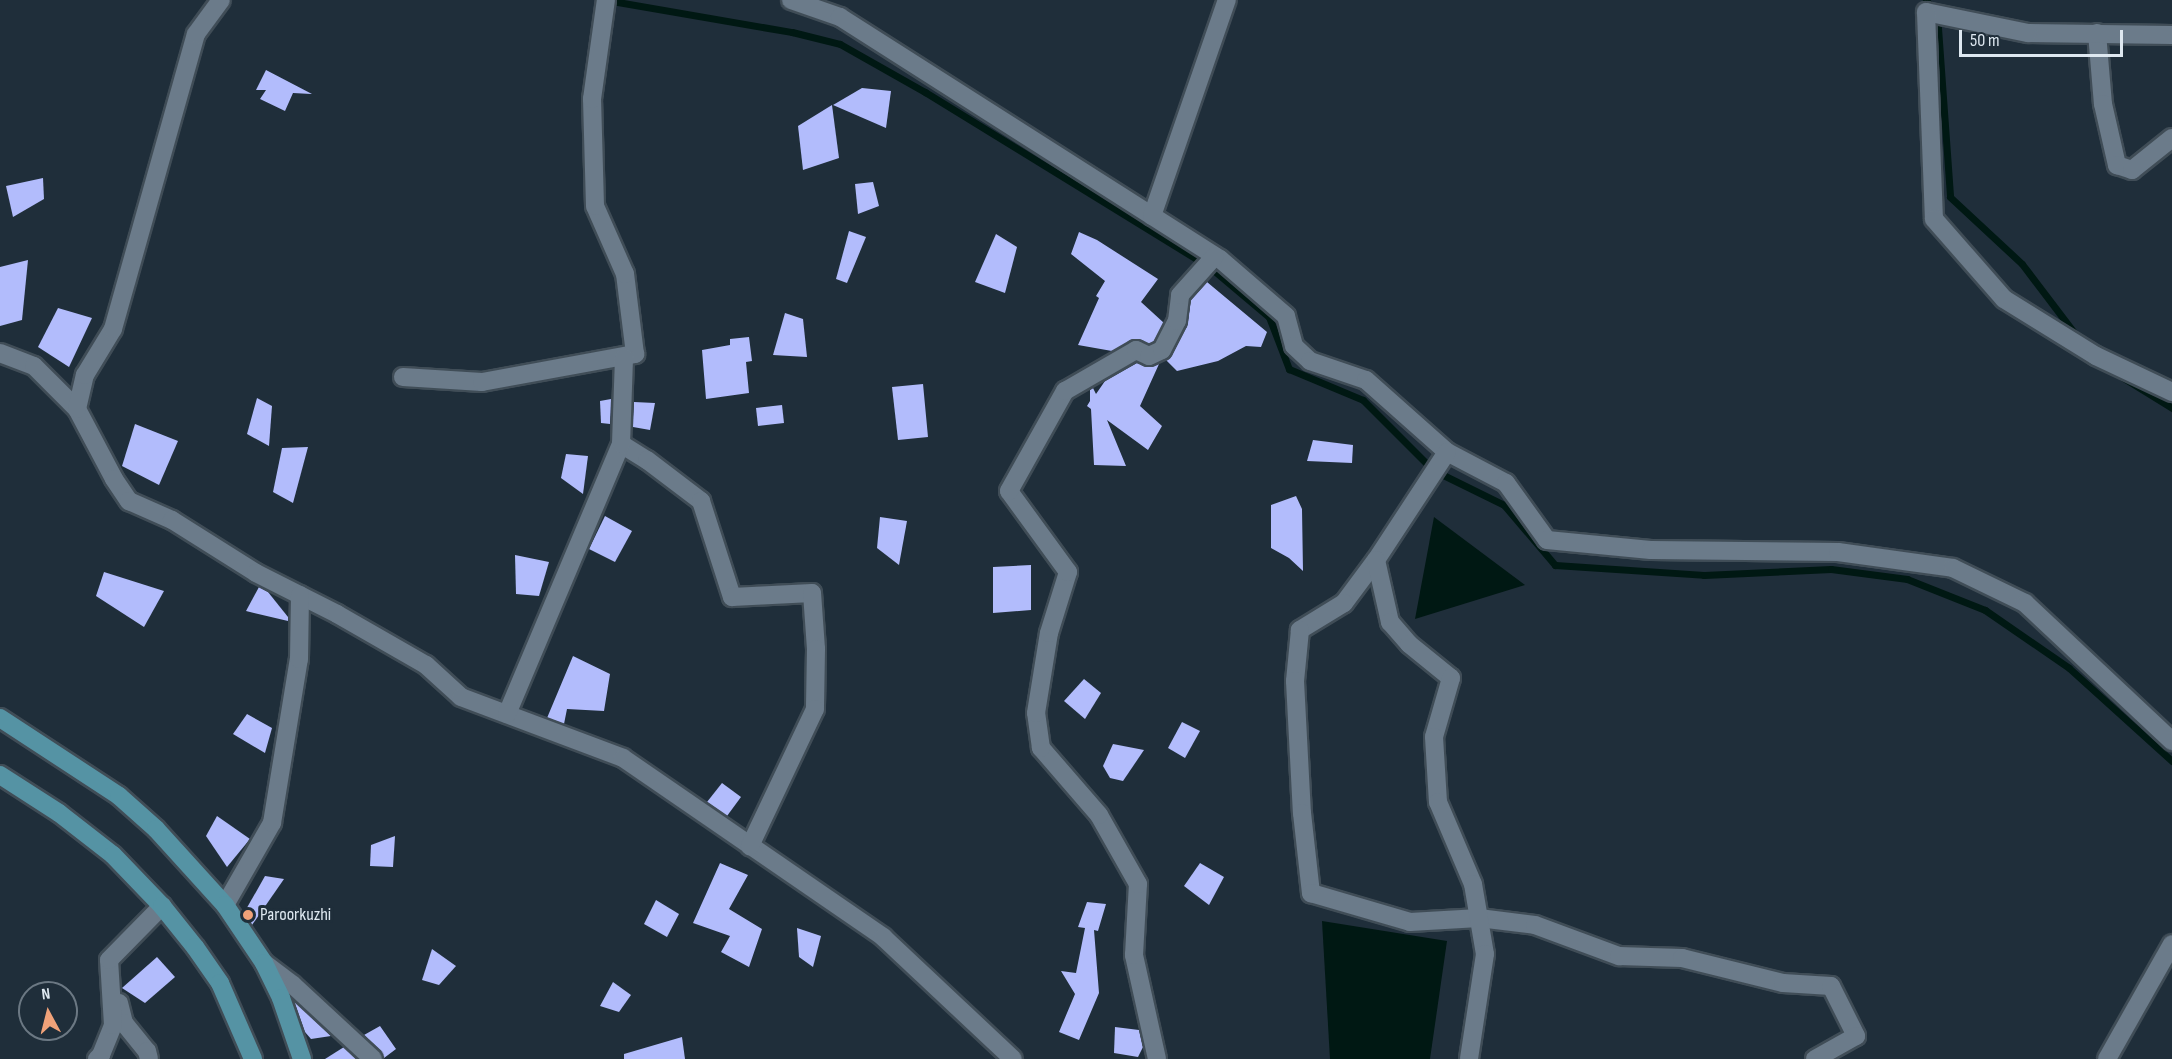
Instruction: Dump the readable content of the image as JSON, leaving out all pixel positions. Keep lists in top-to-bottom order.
{
  "places": ["Paroorkuzhi"],
  "scale_bar": "50 m",
  "north": "top"
}
